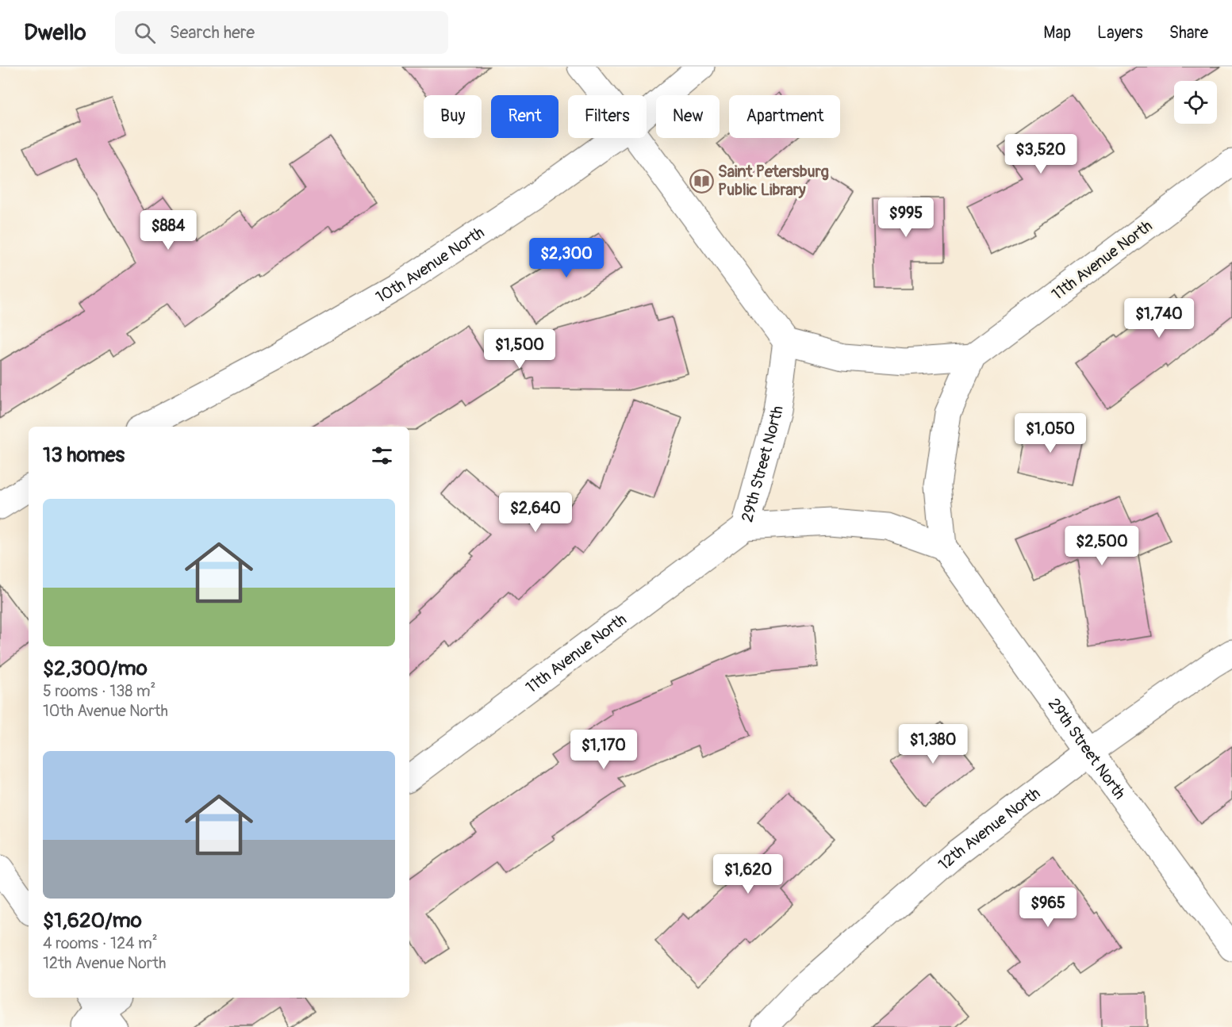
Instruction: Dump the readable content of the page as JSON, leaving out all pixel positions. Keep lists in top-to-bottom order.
{
  "streets": {
    "street": [
      "11th Avenue North",
      "10th Avenue North",
      "29th Street North",
      "12th Avenue North"
    ]
  },
  "crossings": [
    ["11th Avenue North", "29th Street North"],
    ["29th Street North", "12th Avenue North"]
  ],
  "places": {
    "library": ["Saint Petersburg Public Library"]
  },
  "page": {
    "header": "Dwello",
    "search": "Search here",
    "nav": ["Map", "Layers", "Share"],
    "chip": [
      "Buy",
      "Rent",
      "Filters",
      "New",
      "Apartment"
    ],
    "price": [
      "$3,520",
      "$995",
      "$884",
      "$2,300",
      "$1,740",
      "$1,500",
      "$1,050",
      "$2,640",
      "$2,500",
      "$1,380",
      "$1,170",
      "$1,620",
      "$965"
    ],
    "heading": "13 homes",
    "list": [
      {
        "name": "$2,300/mo",
        "note": "5 rooms · 138 m² · 10th Avenue North"
      },
      {
        "name": "$1,620/mo",
        "note": "4 rooms · 124 m² · 12th Avenue North"
      }
    ]
  }
}
